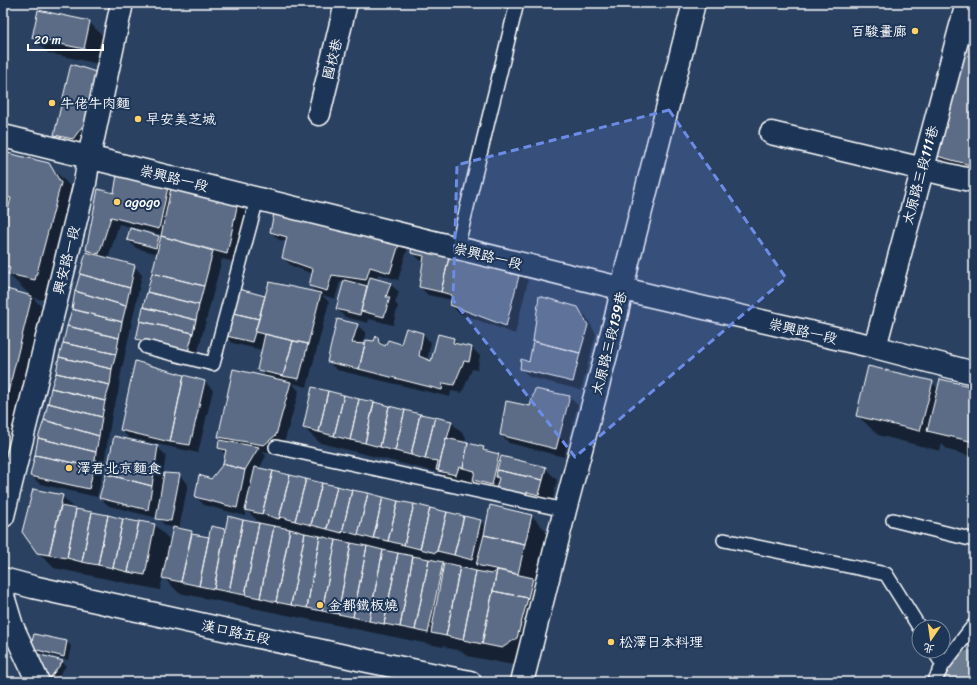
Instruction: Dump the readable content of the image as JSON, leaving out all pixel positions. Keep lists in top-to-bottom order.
{
  "streets": {
    "street": [
      "國校巷",
      "太原路三段111巷",
      "崇興路一段",
      "興安路一段",
      "太原路三段139巷",
      "漢口路五段"
    ]
  },
  "crossings": [
    ["太原路三段111巷", "崇興路一段"],
    ["崇興路一段", "興安路一段"],
    ["崇興路一段", "太原路三段139巷"]
  ],
  "places": [
    "百駿畫廊",
    "牛佬牛肉麵",
    "早安美芝城",
    "agogo",
    "澤君北京麵食",
    "金都鐵板燒",
    "松澤日本料理"
  ],
  "scale_bar": "20 m",
  "north": "bottom"
}
